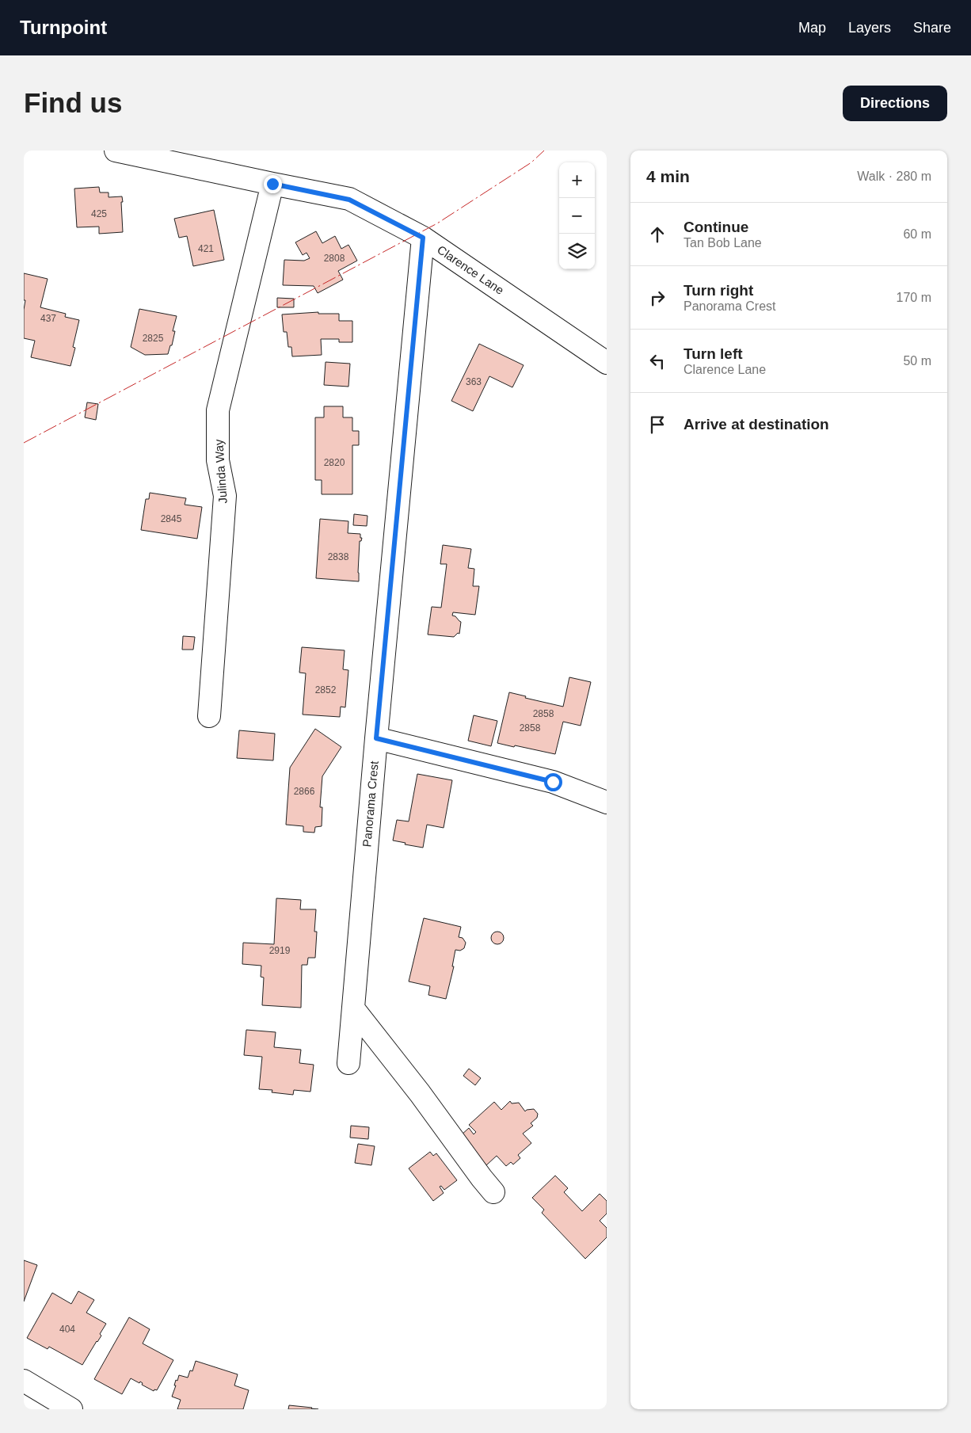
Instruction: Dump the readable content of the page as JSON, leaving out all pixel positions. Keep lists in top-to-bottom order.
{
  "streets": {
    "street": ["Clarence Lane", "Julinda Way", "Panorama Crest"]
  },
  "crossings": [
    ["Clarence Lane", "Julinda Way"],
    ["Clarence Lane", "Panorama Crest"]
  ],
  "house_numbers": [
    "425",
    "421",
    "2808",
    "437",
    "2825",
    "363",
    "2820",
    "2845",
    "2838",
    "2852",
    "2858",
    "2858",
    "2866",
    "2919",
    "404"
  ],
  "page": {
    "header": "Turnpoint",
    "nav": ["Map", "Layers", "Share"],
    "buttons": "Directions",
    "title": "Find us",
    "heading": ["4 min", "Walk · 280 m"],
    "map_buttons": ["+", "−"],
    "list": [
      ["Continue", "Tan Bob Lane", "60 m"],
      ["Turn right", "Panorama Crest", "170 m"],
      ["Turn left", "Clarence Lane", "50 m"],
      "Arrive at destination"
    ]
  }
}
